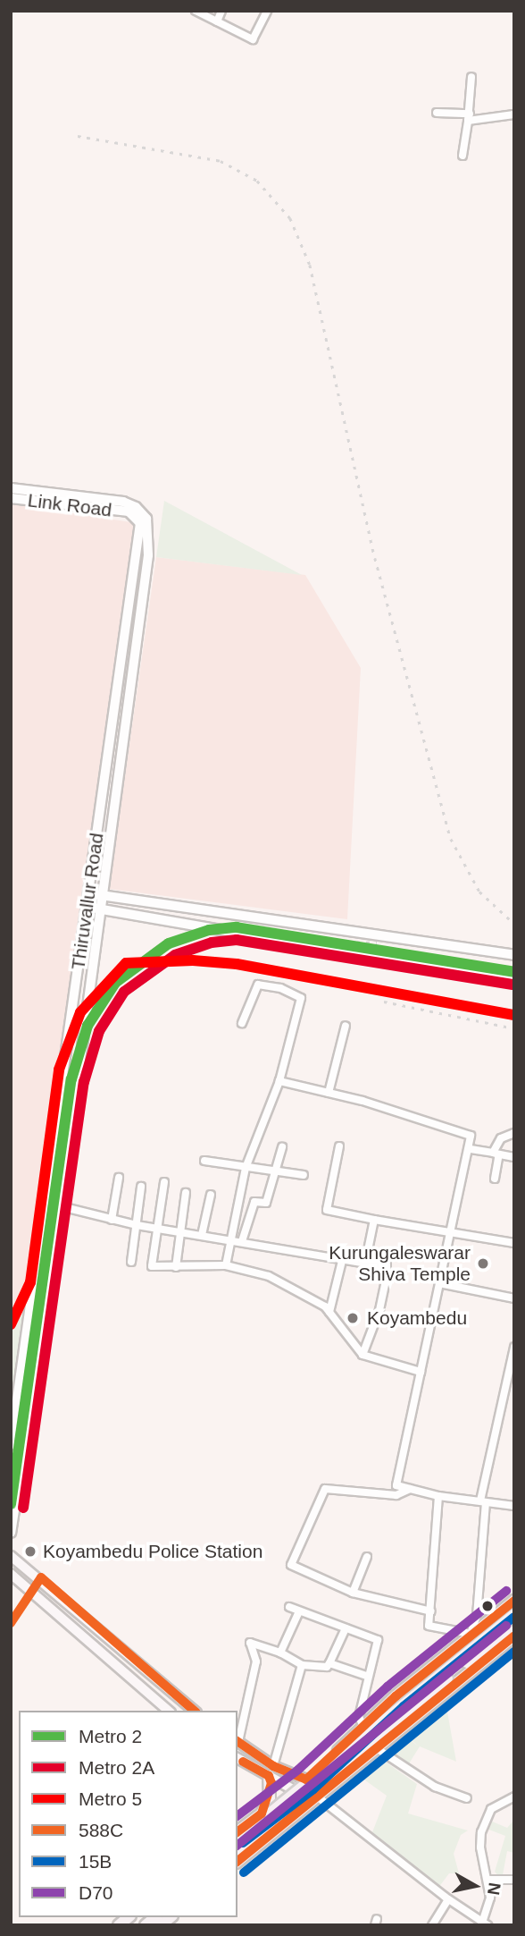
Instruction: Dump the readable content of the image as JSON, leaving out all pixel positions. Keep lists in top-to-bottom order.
{
  "streets": {
    "street": ["Link Road", "Thiruvallur Road"]
  },
  "crossings": [
    ["Link Road", "Thiruvallur Road"]
  ],
  "places": ["Kurungaleswarar Shiva Temple", "Koyambedu", "Koyambedu Police Station"],
  "lines": [
    "metro line 2",
    "metro line 2A",
    "metro line 5",
    "transit line 588C",
    "transit line D70",
    "transit line 15B"
  ],
  "legend": [
    "Metro 2",
    "Metro 2A",
    "Metro 5",
    "588C",
    "15B",
    "D70"
  ],
  "north": "right"
}
